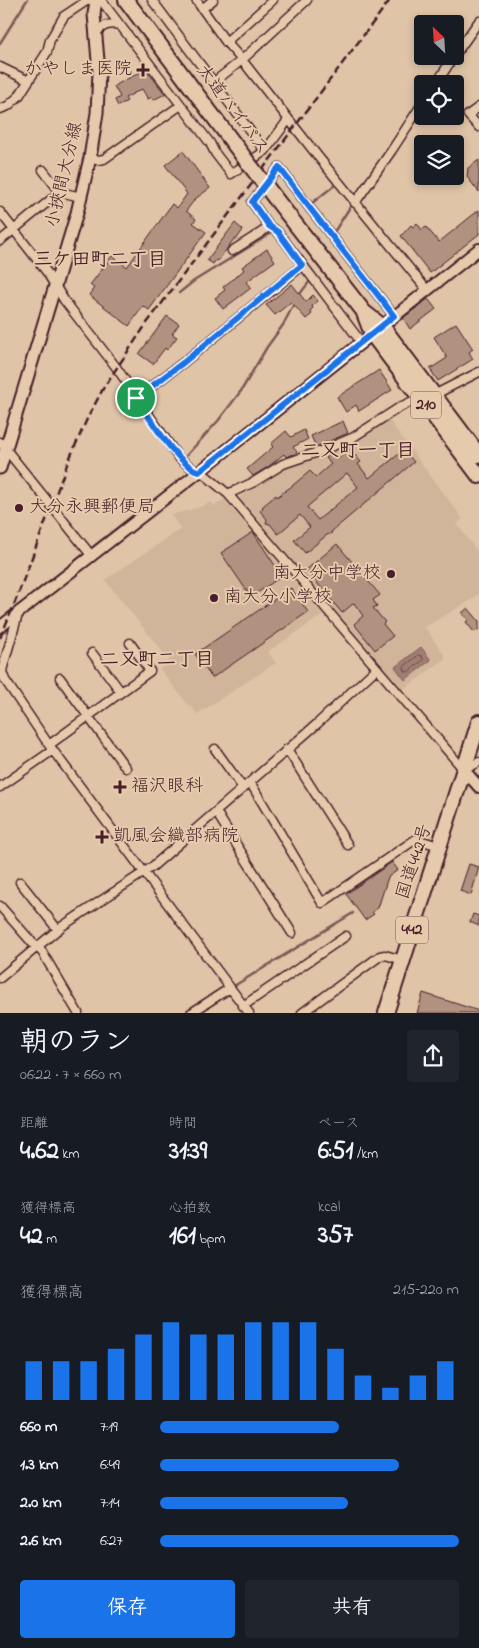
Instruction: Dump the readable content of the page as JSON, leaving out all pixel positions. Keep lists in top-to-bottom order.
{
  "streets": {
    "highway": [
      "大道バイパス",
      "210",
      "国道442号",
      "442"
    ],
    "main road": ["小挾間大分線"]
  },
  "districts": ["三ケ田町二丁目", "二又町一丁目", "二又町二丁目"],
  "places": {
    "health": ["かやしま医院", "福沢眼科", "凱風会織部病院"],
    "other": ["大分永興郵便局", "南大分中学校", "南大分小学校"]
  },
  "north": "top left",
  "page": {
    "heading": ["朝のラン", "06:22 · 7 × 660 m"],
    "stats": [
      ["距離", "4.62 km"],
      ["時間", "31:39"],
      ["ペース", "6:51 /km"],
      ["獲得標高", "42 m"],
      ["心拍数", "161 bpm"],
      ["kcal", "357"]
    ],
    "chart": ["獲得標高", "215–220 m"],
    "list": [
      {
        "name": "660 m",
        "note": "7:19"
      },
      {
        "name": "1.3 km",
        "note": "6:49"
      },
      {
        "name": "2.0 km",
        "note": "7:14"
      },
      {
        "name": "2.6 km",
        "note": "6:27"
      }
    ],
    "buttons": ["保存", "共有"]
  }
}
